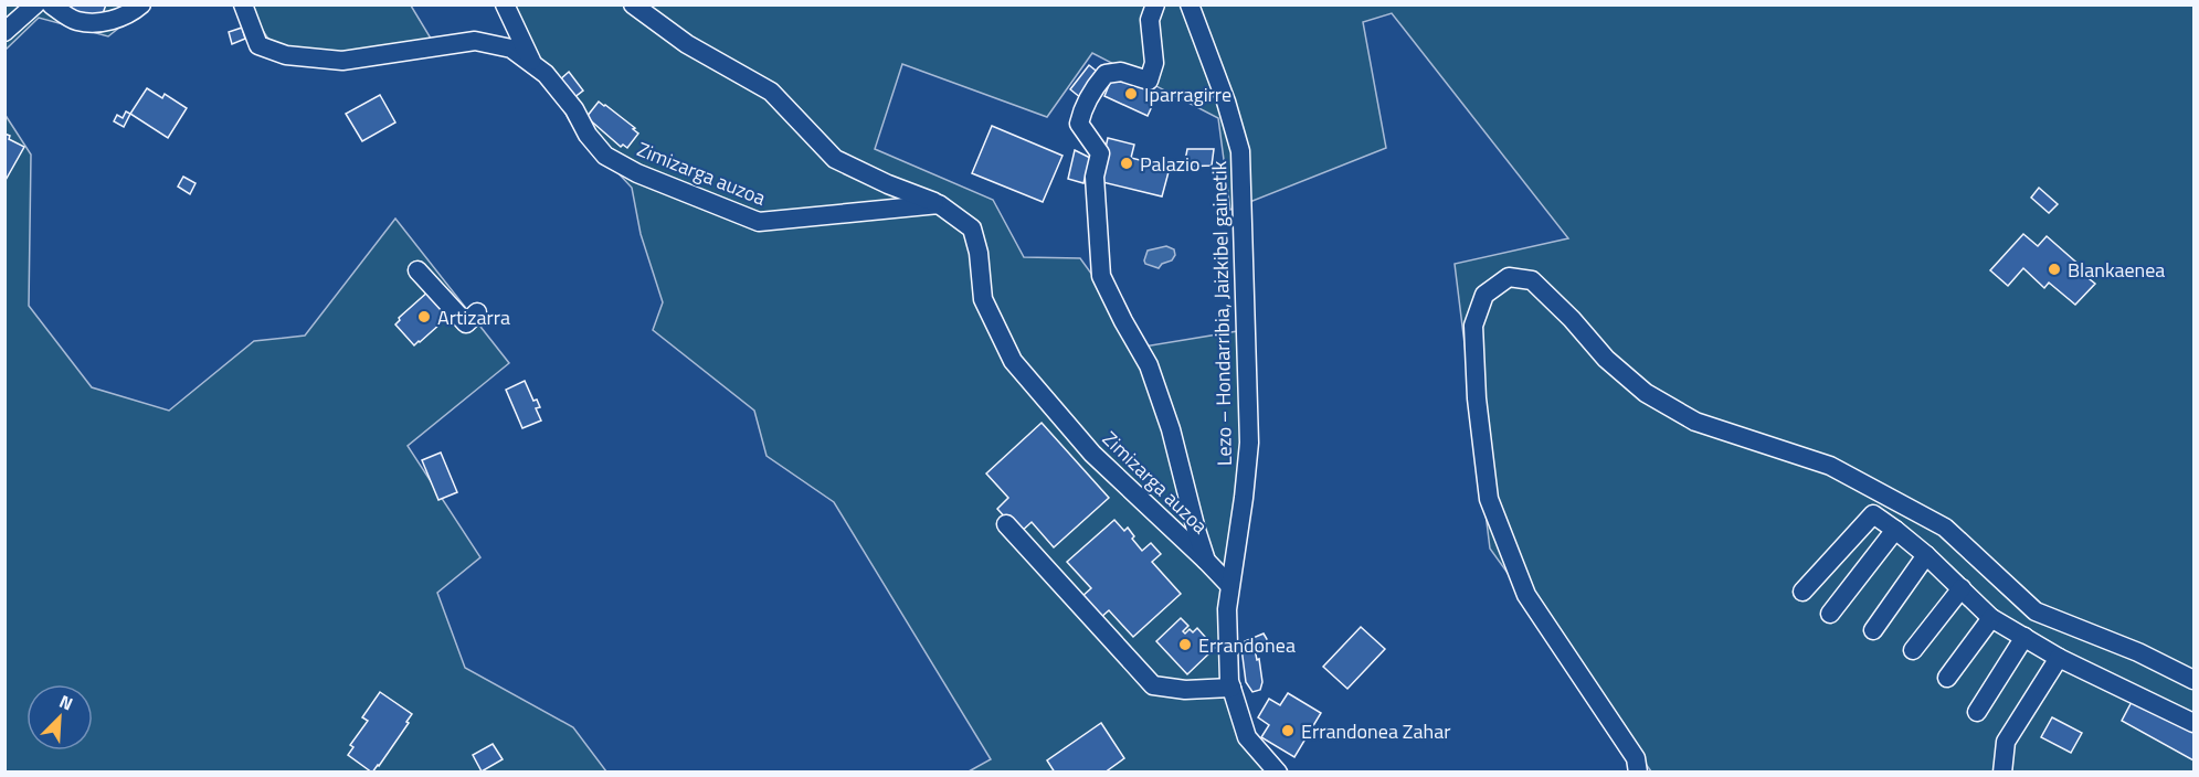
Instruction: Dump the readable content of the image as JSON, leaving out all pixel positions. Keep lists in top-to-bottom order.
{
  "streets": {
    "street": ["Zimizarga auzoa", "Lezo – Hondarribia, Jaizkibel gainetik"]
  },
  "crossings": [
    ["Zimizarga auzoa", "Lezo – Hondarribia, Jaizkibel gainetik"]
  ],
  "places": [
    "Iparragirre",
    "Palazio",
    "Blankaenea",
    "Artizarra",
    "Errandonea",
    "Errandonea Zahar"
  ],
  "north": "top right"
}
